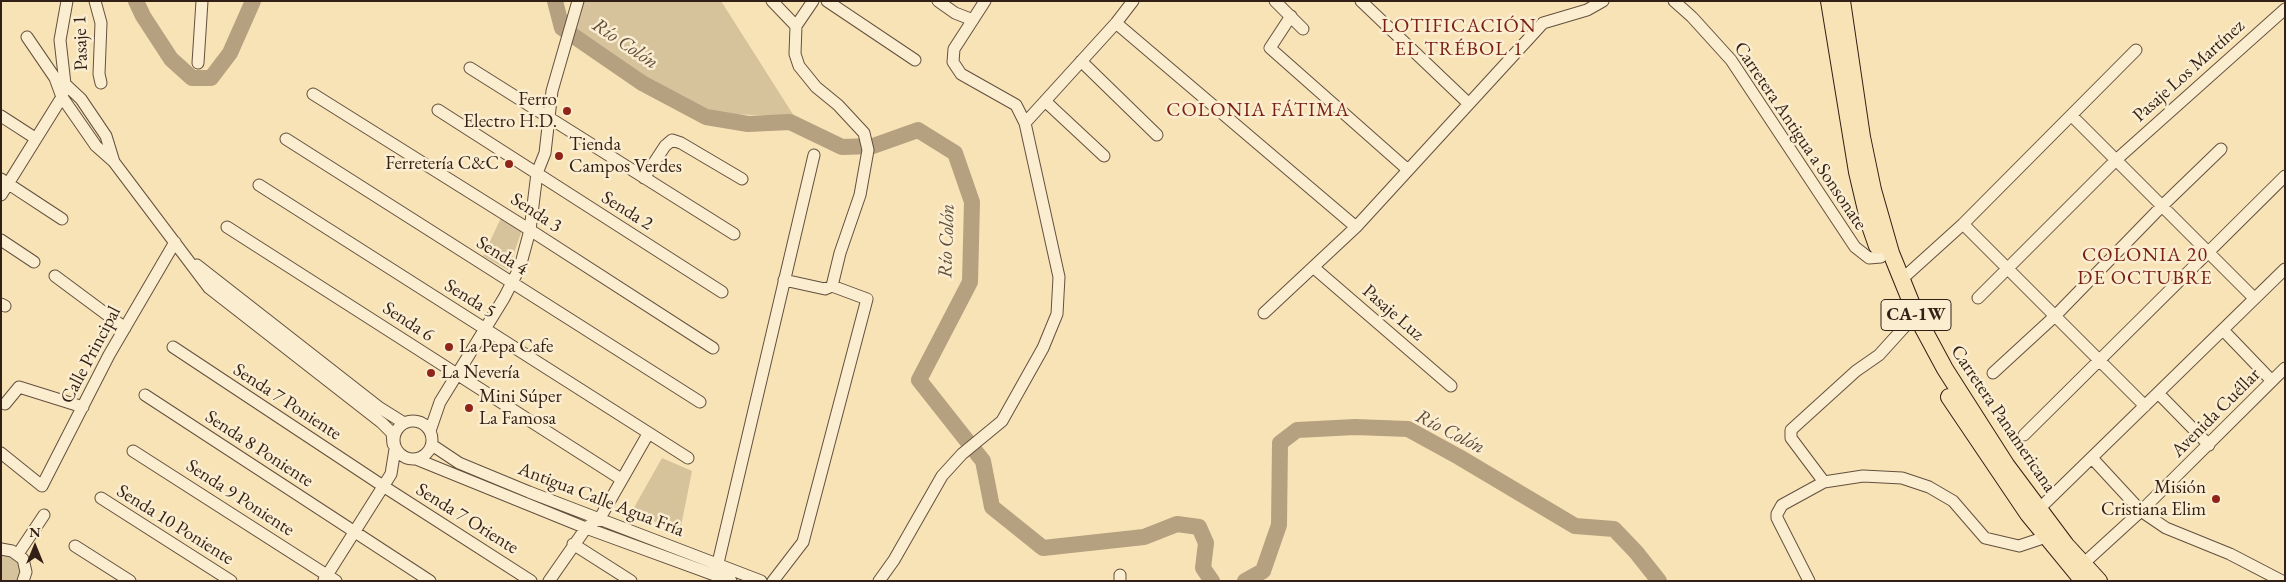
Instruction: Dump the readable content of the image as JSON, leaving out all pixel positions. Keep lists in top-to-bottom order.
{
  "streets": {
    "highway": ["CA-1W", "Carretera Panamericana"],
    "street": [
      "Pasaje 1",
      "Pasaje Los Martínez",
      "Carretera Antigua a Sonsonate",
      "Senda 2",
      "Senda 3",
      "Senda 4",
      "Senda 5",
      "Pasaje Luz",
      "Senda 6",
      "Calle Principal",
      "Senda 7 Poniente",
      "Avenida Cuéllar",
      "Senda 8 Poniente",
      "Senda 9 Poniente",
      "Antigua Calle Agua Fría",
      "Senda 7 Oriente",
      "Senda 10 Poniente"
    ]
  },
  "crossings": [
    ["Carretera Antigua a Sonsonate", "Carretera Panamericana"],
    ["Senda 7 Poniente", "Senda 7 Oriente"],
    ["Avenida Cuéllar", "Carretera Panamericana"]
  ],
  "districts": ["LOTIFICACIÓN EL TRÉBOL 1", "COLONIA FÁTIMA", "COLONIA 20 DE OCTUBRE"],
  "water": ["Río Colón"],
  "places": [
    "Ferro Electro H.D.",
    "Tienda Campos Verdes",
    "Ferretería C&C",
    "La Pepa Cafe",
    "La Nevería",
    "Mini Súper La Famosa",
    "Misión Cristiana Elim"
  ],
  "north": "top"
}
